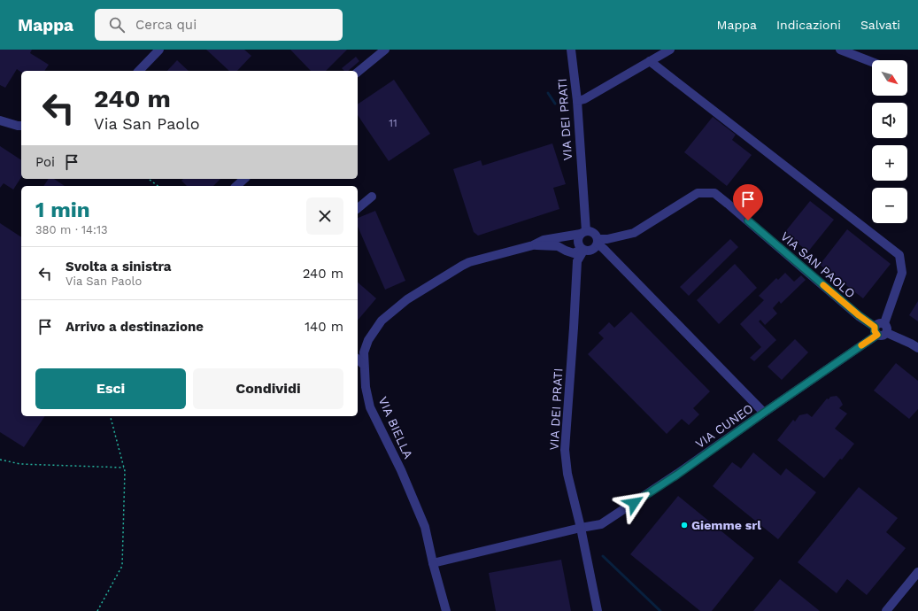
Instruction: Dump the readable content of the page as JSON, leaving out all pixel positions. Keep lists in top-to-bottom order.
{
  "streets": {
    "street": [
      "VIA DEI PRATI",
      "VIA SAN PAOLO",
      "VIA CUNEO",
      "VIA BIELLA"
    ]
  },
  "crossings": [
    ["VIA DEI PRATI", "VIA SAN PAOLO"],
    ["VIA DEI PRATI", "VIA CUNEO"],
    ["VIA DEI PRATI", "VIA BIELLA"],
    ["VIA SAN PAOLO", "VIA CUNEO"],
    ["VIA SAN PAOLO", "VIA BIELLA"]
  ],
  "places": ["Giemme srl"],
  "house_numbers": ["11"],
  "north": "bottom right",
  "page": {
    "header": "Mappa",
    "search": "Cerca qui",
    "nav": ["Mappa", "Indicazioni", "Salvati"],
    "map_buttons": ["+", "−"],
    "turn": ["240 m", "Via San Paolo"],
    "then": "Poi",
    "heading": ["1 min", "380 m · 14:13"],
    "list": [
      {
        "name": "Svolta a sinistra",
        "note": "Via San Paolo",
        "value": "240 m"
      },
      {
        "name": "Arrivo a destinazione",
        "value": "140 m"
      }
    ],
    "buttons": ["Esci", "Condividi"]
  }
}
